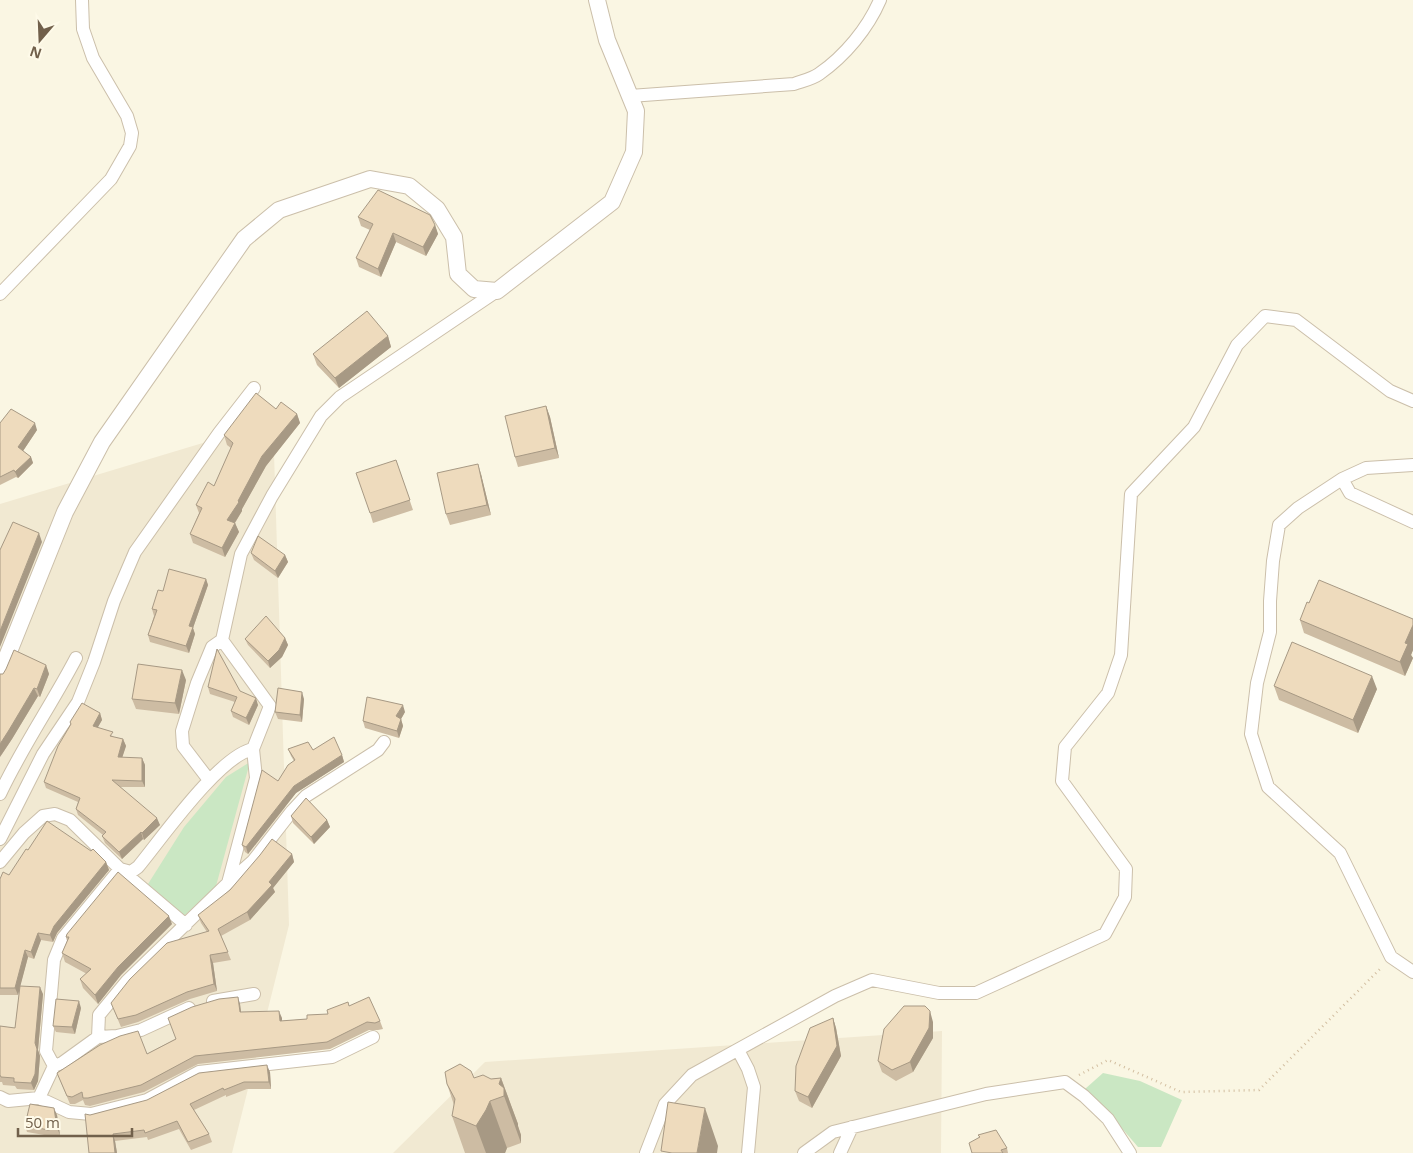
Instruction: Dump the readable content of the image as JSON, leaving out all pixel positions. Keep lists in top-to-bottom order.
{
  "scale_bar": "50 m",
  "north": "bottom"
}
